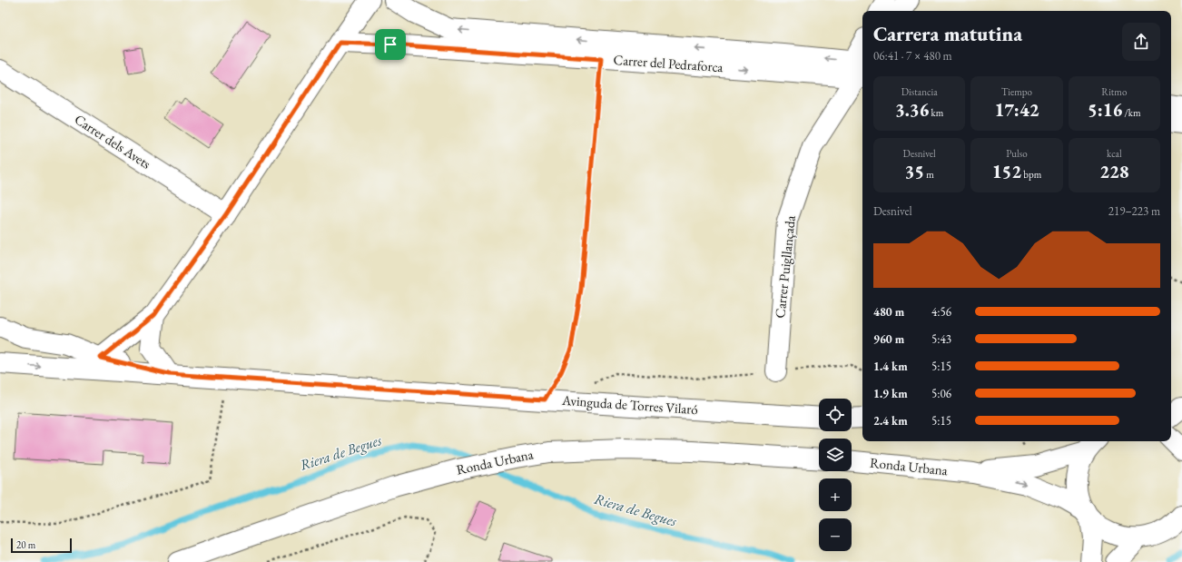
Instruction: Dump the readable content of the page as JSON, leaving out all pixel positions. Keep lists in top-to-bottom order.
{
  "streets": {
    "street": [
      "Carrer del Pedraforca",
      "Carrer dels Avets",
      "Carrer Puigllançada",
      "Avinguda de Torres Vilaró",
      "Ronda Urbana"
    ]
  },
  "crossings": [
    ["Carrer del Pedraforca", "Carrer Puigllançada"]
  ],
  "water": ["Riera de Begues"],
  "scale_bar": "20 m",
  "page": {
    "heading": ["Carrera matutina", "06:41 · 7 × 480 m"],
    "stats": [
      ["Distancia", "3.36 km"],
      ["Tiempo", "17:42"],
      ["Ritmo", "5:16 /km"],
      ["Desnivel", "35 m"],
      ["Pulso", "152 bpm"],
      ["kcal", "228"]
    ],
    "chart": ["Desnivel", "219–223 m"],
    "list": [
      {
        "name": "480 m",
        "note": "4:56"
      },
      {
        "name": "960 m",
        "note": "5:43"
      },
      {
        "name": "1.4 km",
        "note": "5:15"
      },
      {
        "name": "1.9 km",
        "note": "5:06"
      },
      {
        "name": "2.4 km",
        "note": "5:15"
      }
    ],
    "map_buttons": ["+", "−"],
    "scale": "20 m"
  }
}
